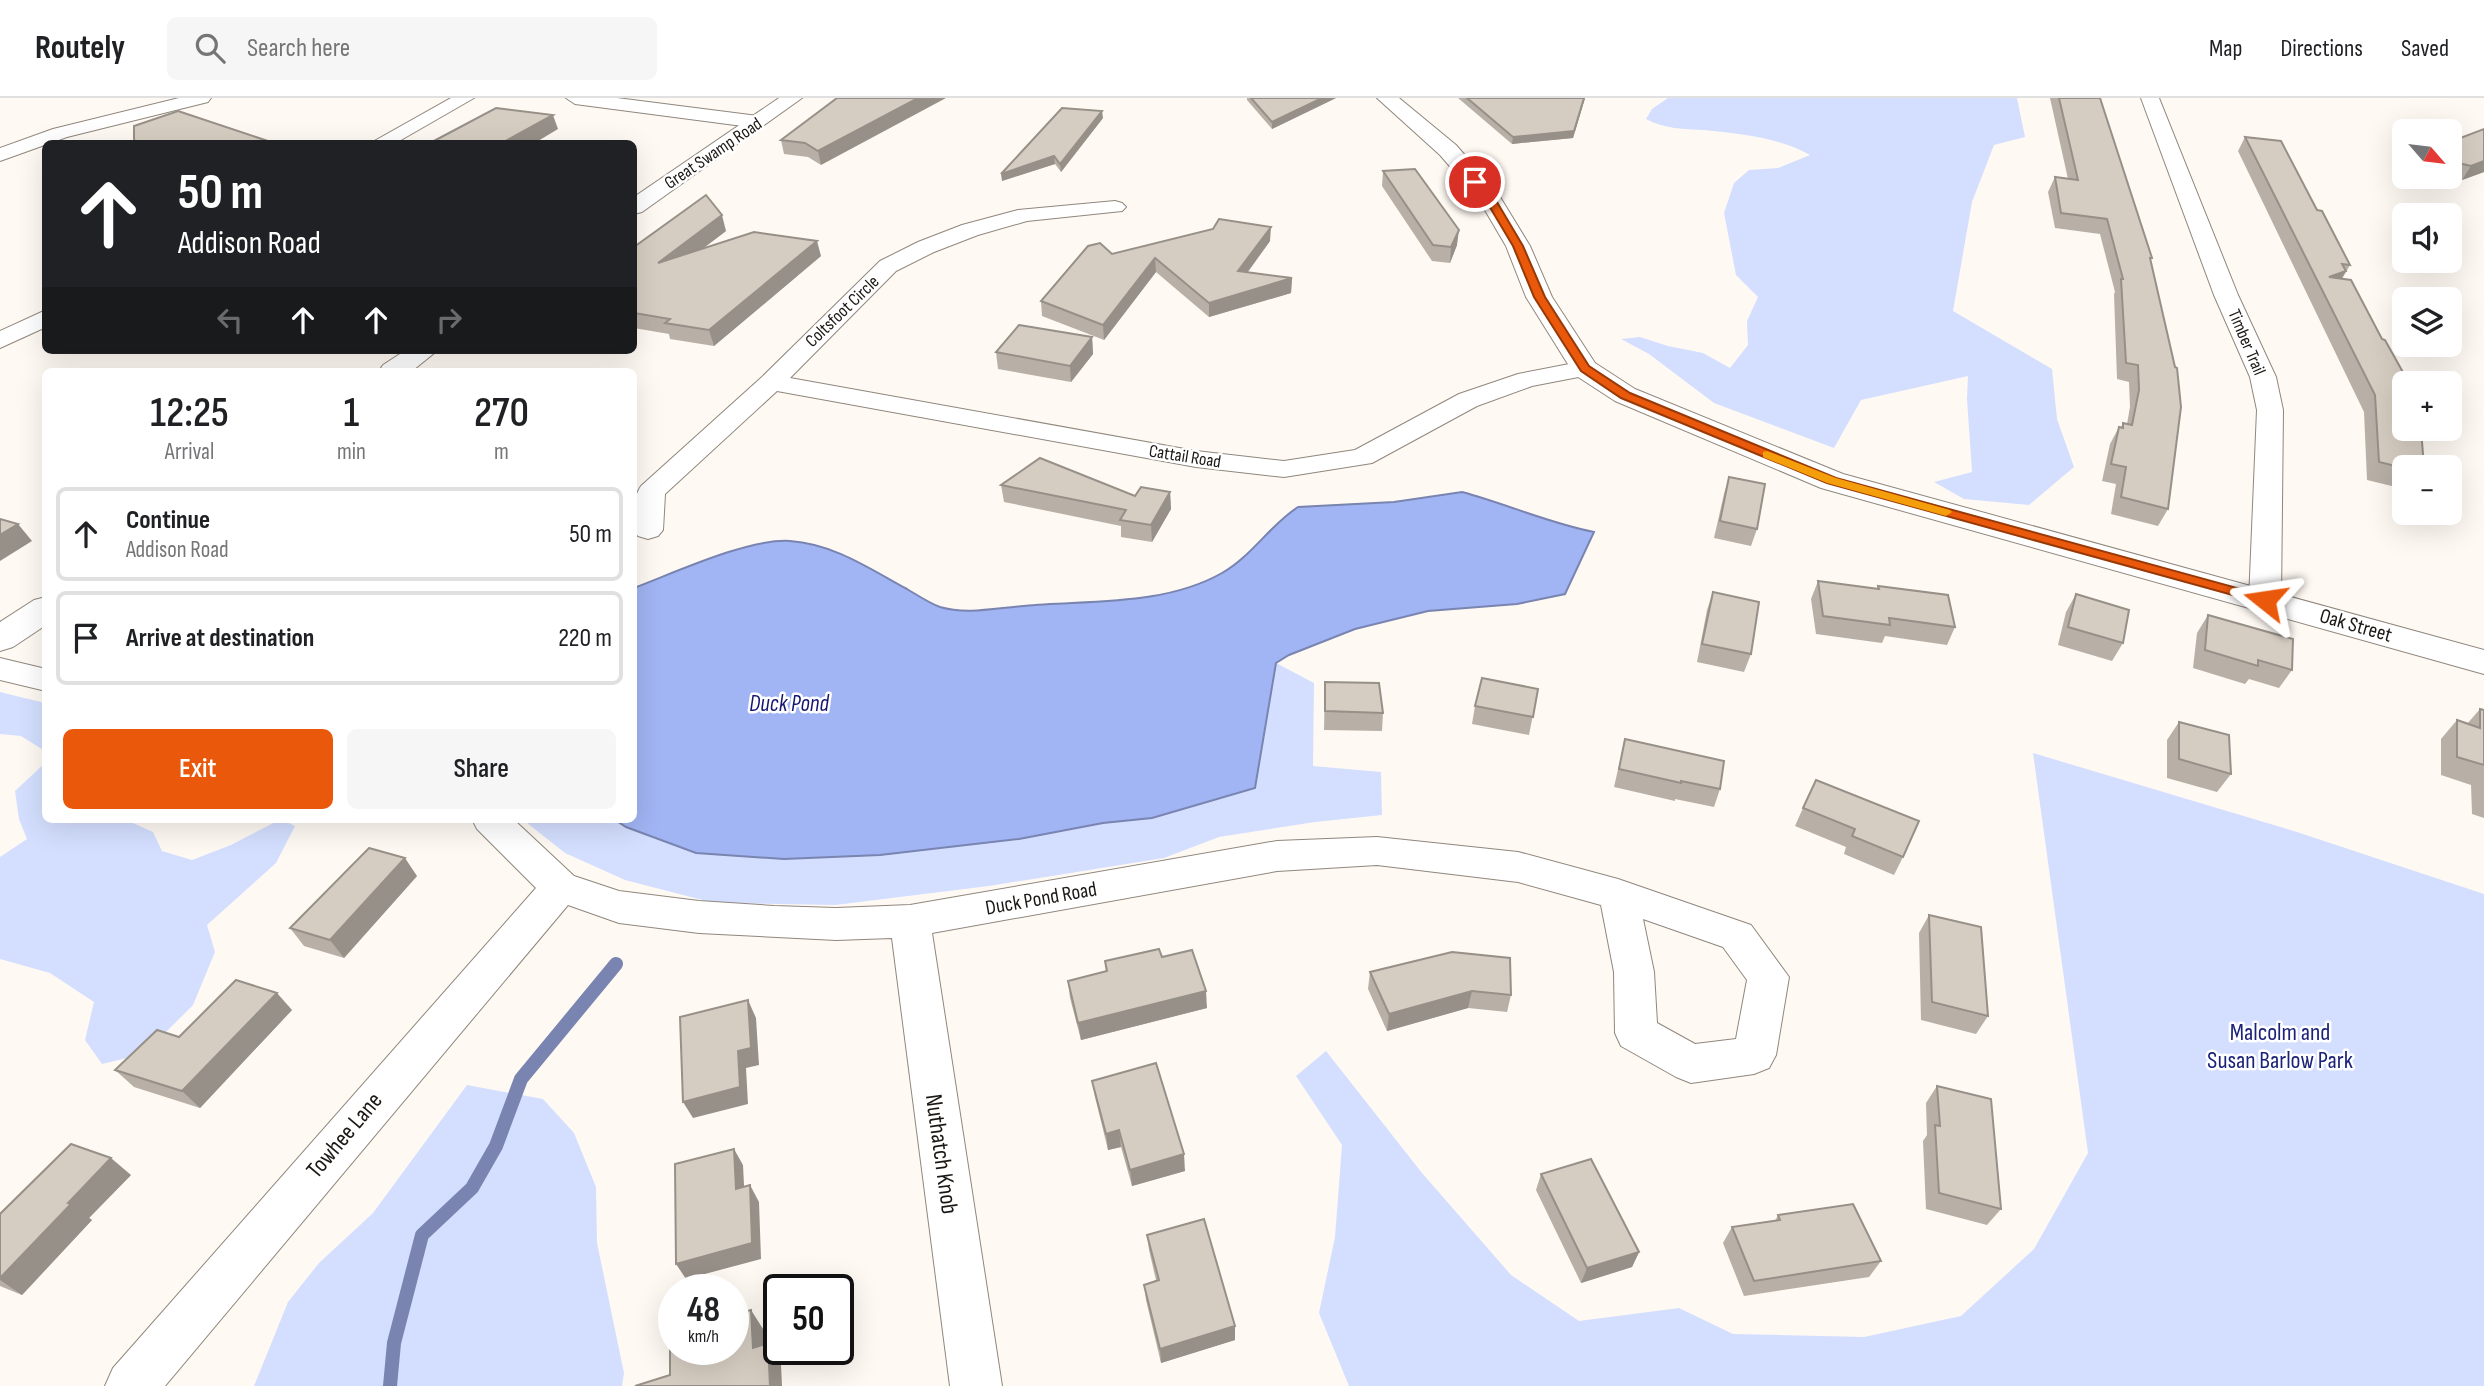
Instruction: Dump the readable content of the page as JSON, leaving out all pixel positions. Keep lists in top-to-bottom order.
{
  "streets": {
    "main road": ["Great Swamp Road", "Oak Street"],
    "street": [
      "Coltsfoot Circle",
      "Timber Trail",
      "Cattail Road",
      "Duck Pond Road",
      "Towhee Lane",
      "Nuthatch Knob"
    ]
  },
  "crossings": [
    ["Coltsfoot Circle", "Cattail Road"],
    ["Timber Trail", "Oak Street"],
    ["Cattail Road", "Oak Street"],
    ["Duck Pond Road", "Towhee Lane"],
    ["Duck Pond Road", "Nuthatch Knob"]
  ],
  "water": ["Duck Pond"],
  "parks": ["Malcolm and Susan Barlow Park"],
  "north": "bottom right",
  "page": {
    "header": "Routely",
    "search": "Search here",
    "nav": ["Map", "Directions", "Saved"],
    "map_buttons": ["+", "−"],
    "turn": ["50 m", "Addison Road"],
    "eta": [
      "12:25",
      "Arrival",
      "1",
      "min",
      "270",
      "m"
    ],
    "list": [
      {
        "name": "Continue",
        "note": "Addison Road",
        "value": "50 m"
      },
      {
        "name": "Arrive at destination",
        "value": "220 m"
      }
    ],
    "buttons": ["Exit", "Share"],
    "speed": "48 km/h",
    "limit": "50"
  }
}
